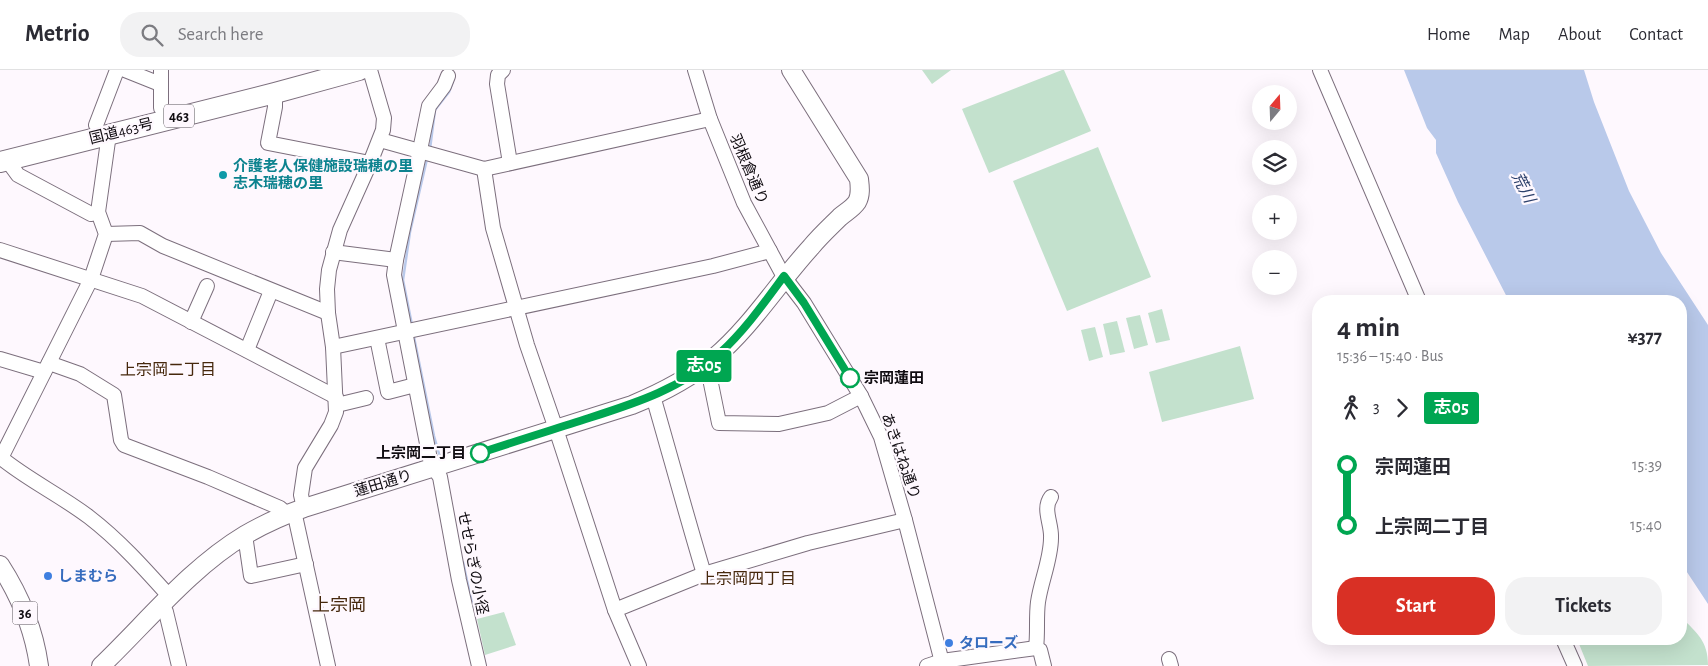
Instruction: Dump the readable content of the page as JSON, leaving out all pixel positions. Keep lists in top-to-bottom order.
{
  "streets": {
    "highway": ["463", "国道463号"],
    "main road": ["蓮田通り", "36"],
    "street": ["羽根倉通り", "あきはね通り", "せせらぎの小径"]
  },
  "crossings": [
    ["羽根倉通り", "あきはね通り"],
    ["羽根倉通り", "蓮田通り"],
    ["あきはね通り", "蓮田通り"],
    ["蓮田通り", "せせらぎの小径"]
  ],
  "districts": ["上宗岡二丁目", "上宗岡四丁目", "上宗岡"],
  "water": ["荒川"],
  "places": [
    "介護老人保健施設瑞穂の里 志木瑞穂の里",
    "宗岡蓮田",
    "上宗岡二丁目",
    "しまむら",
    "タローズ"
  ],
  "lines": ["bus line 志05"],
  "north": "top",
  "page": {
    "header": "Metrio",
    "search": "Search here",
    "nav": [
      "Home",
      "Map",
      "About",
      "Contact"
    ],
    "on_map": "志05",
    "map_buttons": ["+", "−"],
    "heading": ["4 min", "15:36 – 15:40 · Bus", "¥377"],
    "legs": ["3", "志05"],
    "list": [
      {
        "name": "宗岡蓮田",
        "value": "15:39"
      },
      {
        "name": "上宗岡二丁目",
        "value": "15:40"
      }
    ],
    "buttons": ["Start", "Tickets"]
  }
}
